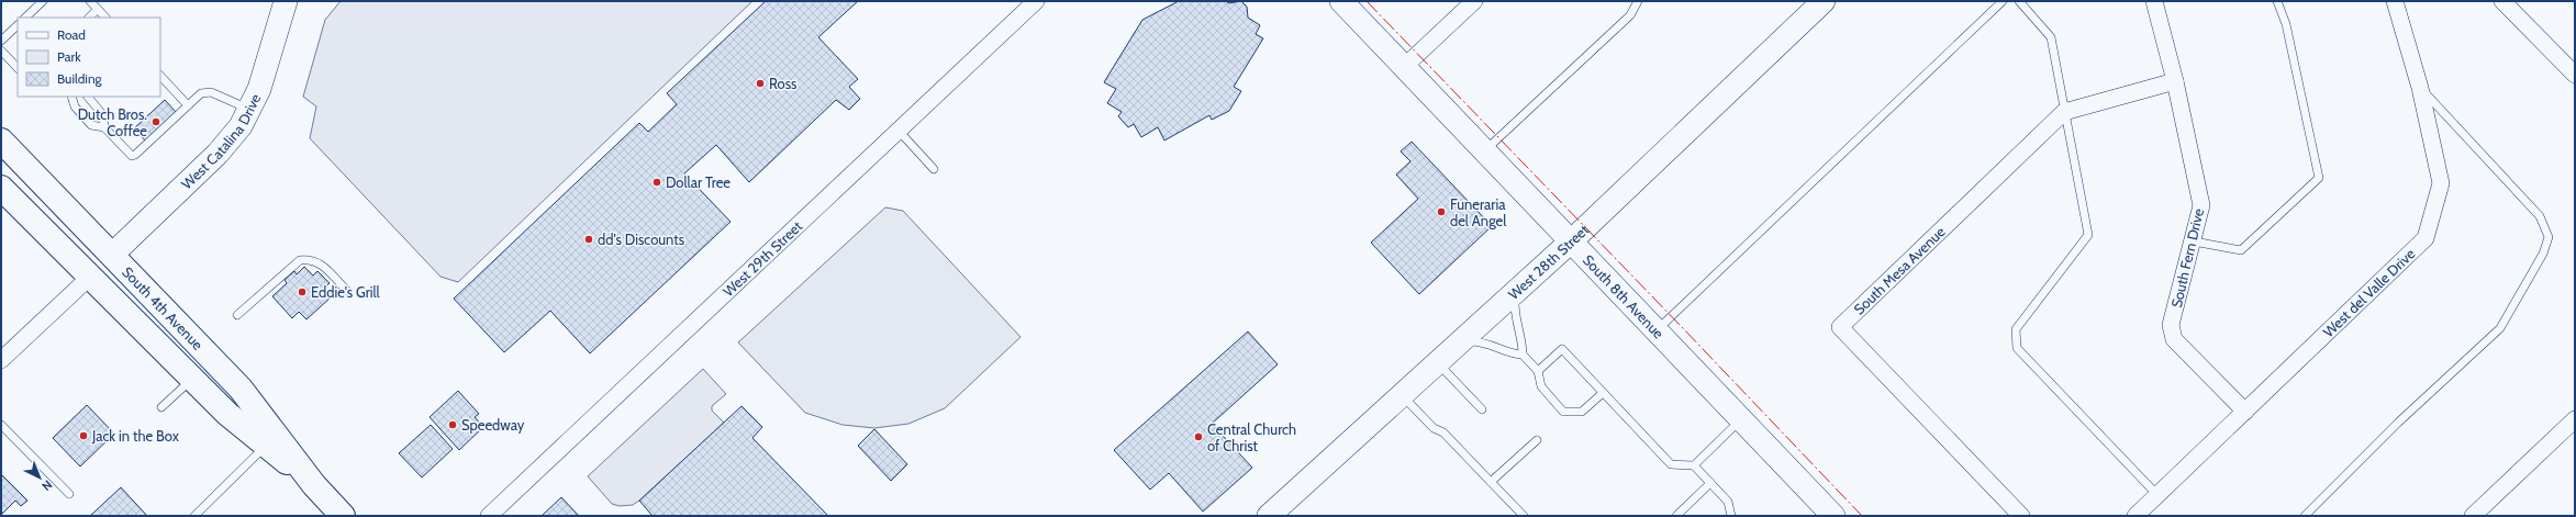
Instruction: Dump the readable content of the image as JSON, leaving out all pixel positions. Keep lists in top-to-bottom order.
{
  "streets": {
    "main road": ["South 4th Avenue"],
    "street": [
      "West Catalina Drive",
      "South Fern Drive",
      "West 29th Street",
      "West 28th Street",
      "South Mesa Avenue",
      "West del Valle Drive",
      "South 8th Avenue"
    ]
  },
  "crossings": [
    ["West Catalina Drive", "South 4th Avenue"],
    ["South Fern Drive", "South Mesa Avenue"],
    ["South Fern Drive", "West del Valle Drive"],
    ["West 28th Street", "South 8th Avenue"]
  ],
  "places": [
    "Ross",
    "Dutch Bros. Coffee",
    "Dollar Tree",
    "Funeraria del Angel",
    "dd's Discounts",
    "Eddie's Grill",
    "Speedway",
    "Jack in the Box",
    "Central Church of Christ"
  ],
  "legend": ["Road", "Park", "Building"],
  "north": "bottom right"
}
